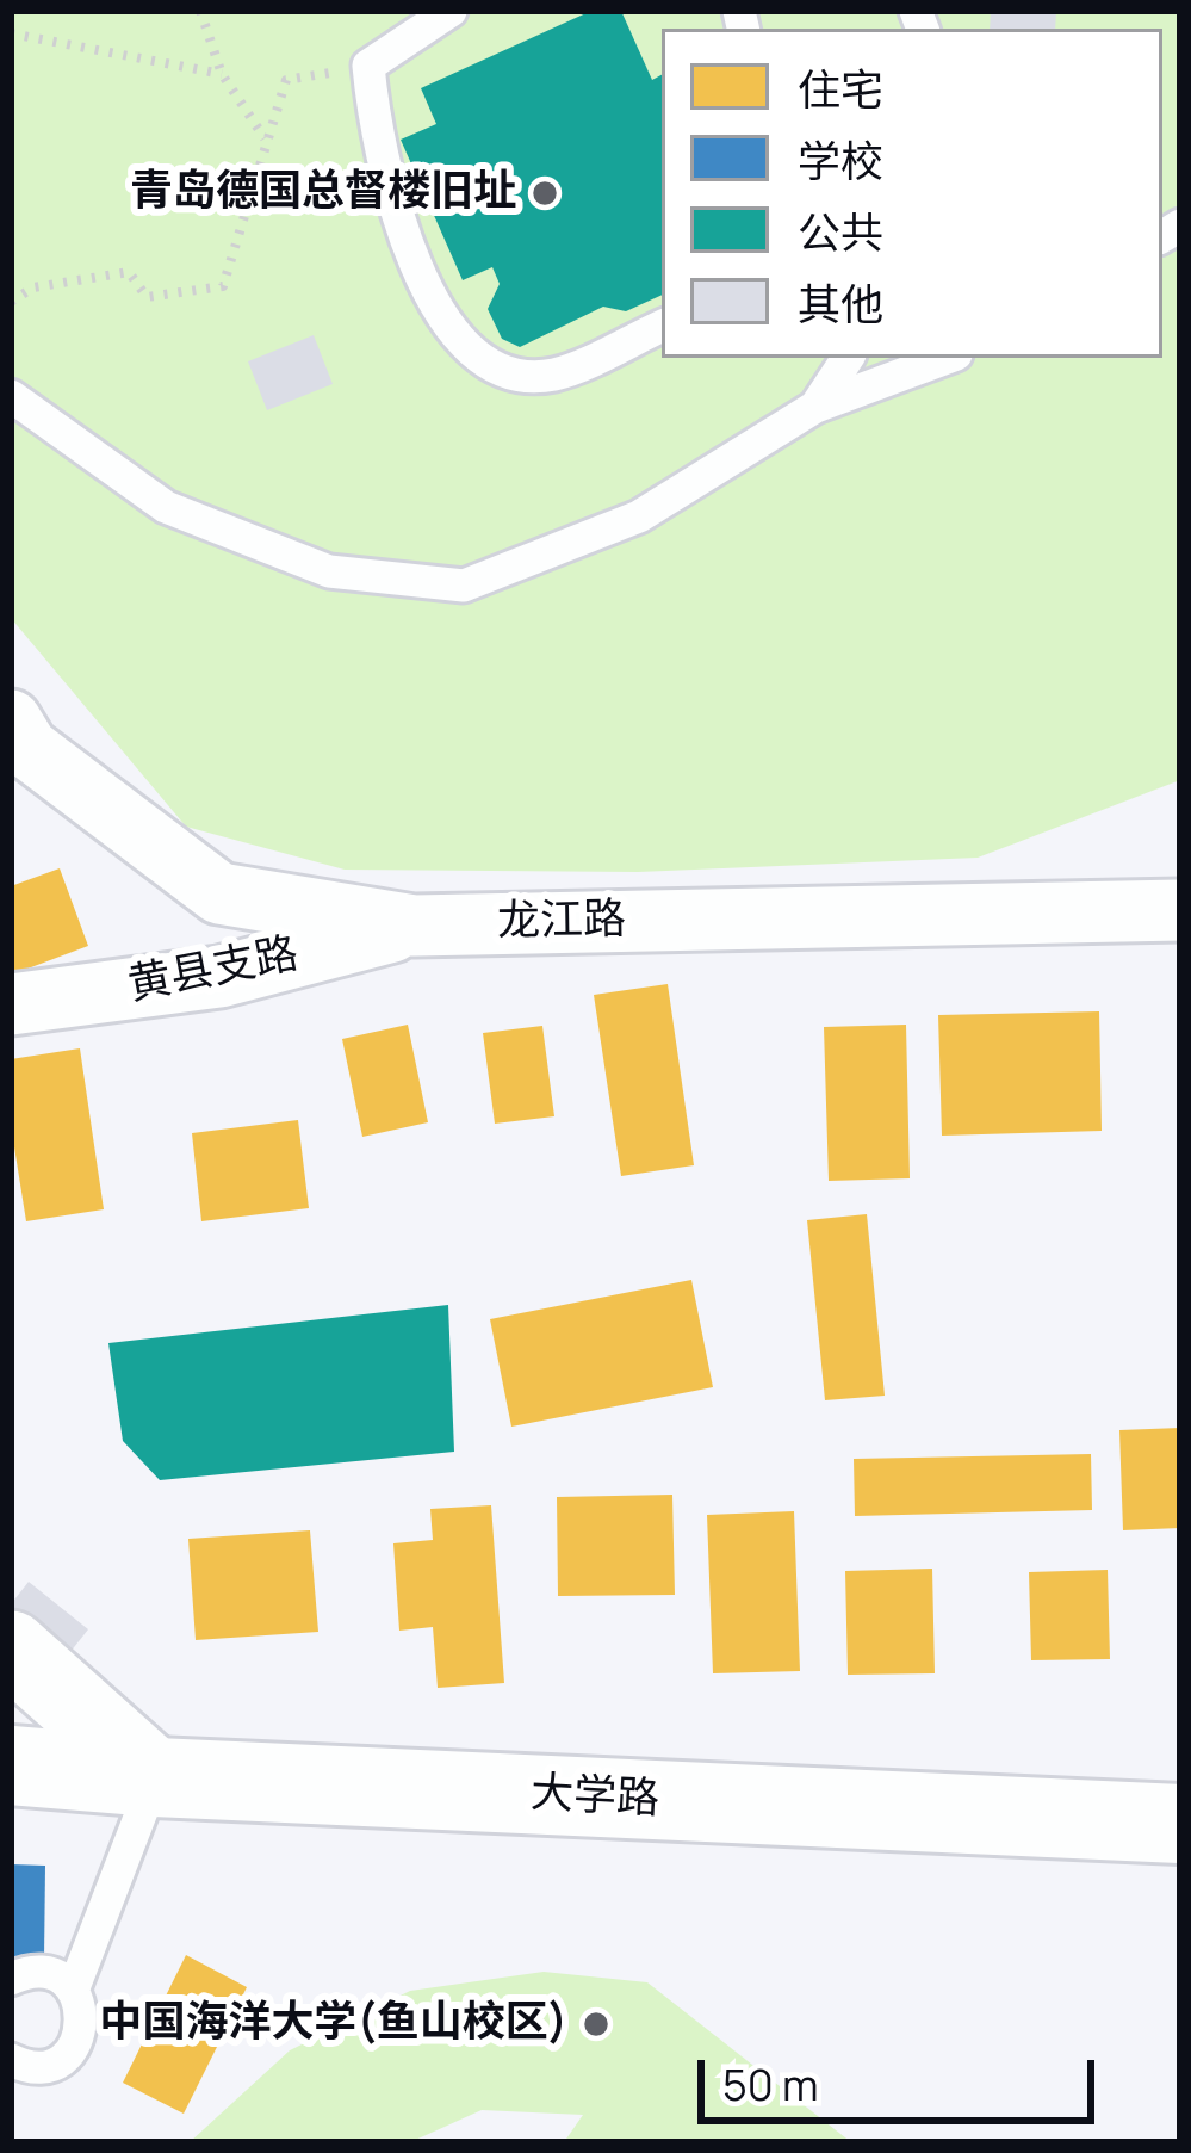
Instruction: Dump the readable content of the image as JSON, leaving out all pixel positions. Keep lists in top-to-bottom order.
{
  "streets": {
    "main road": ["大学路"],
    "street": ["龙江路", "黄县支路"]
  },
  "crossings": [
    ["龙江路", "黄县支路"]
  ],
  "places": ["青岛德国总督楼旧址", "中国海洋大学(鱼山校区)"],
  "legend": [
    "住宅",
    "学校",
    "公共",
    "其他"
  ],
  "scale_bar": "50 m"
}
